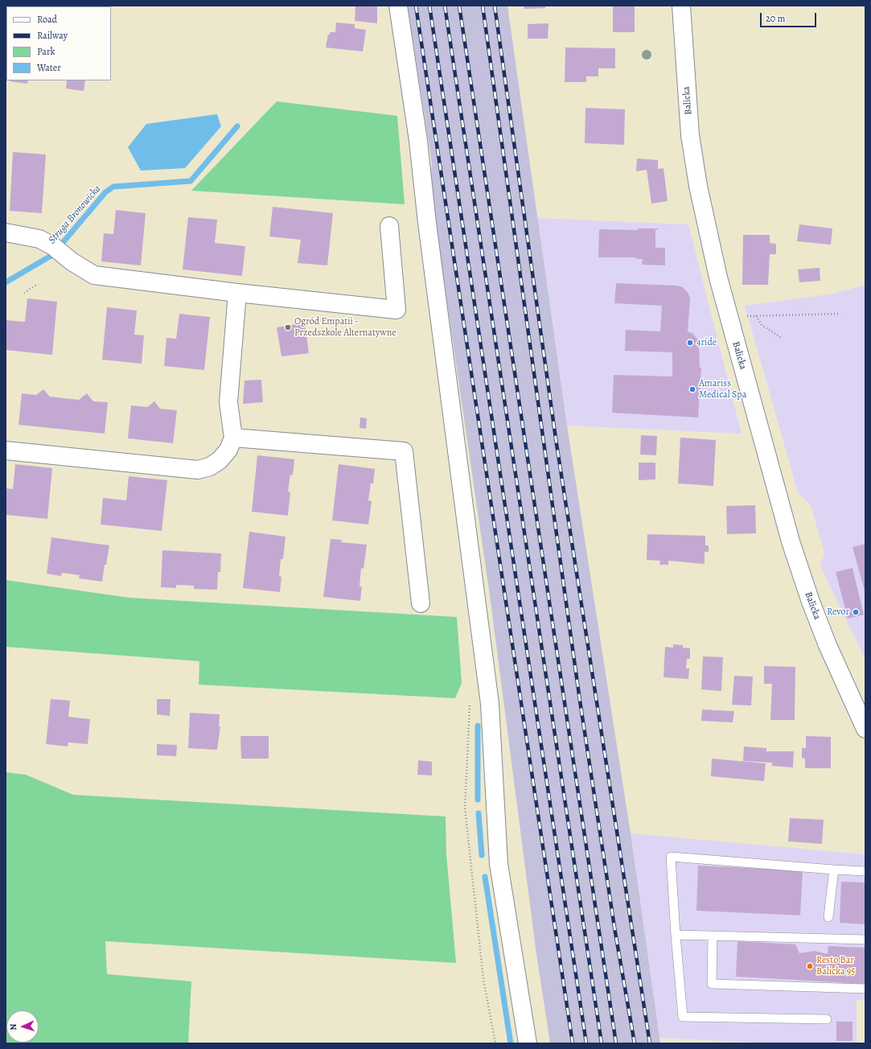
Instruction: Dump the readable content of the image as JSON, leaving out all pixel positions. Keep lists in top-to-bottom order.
{
  "streets": {
    "street": ["Balicka"]
  },
  "water": ["Struga Bronowicka"],
  "places": [
    "Ogród Empatii - Przedszkole Alternatywne",
    "4ride",
    "Amariss Medical Spa",
    "Revor",
    "Resto Bar Balicka 95"
  ],
  "legend": [
    "Road",
    "Railway",
    "Park",
    "Water"
  ],
  "scale_bar": "20 m",
  "north": "left"
}
